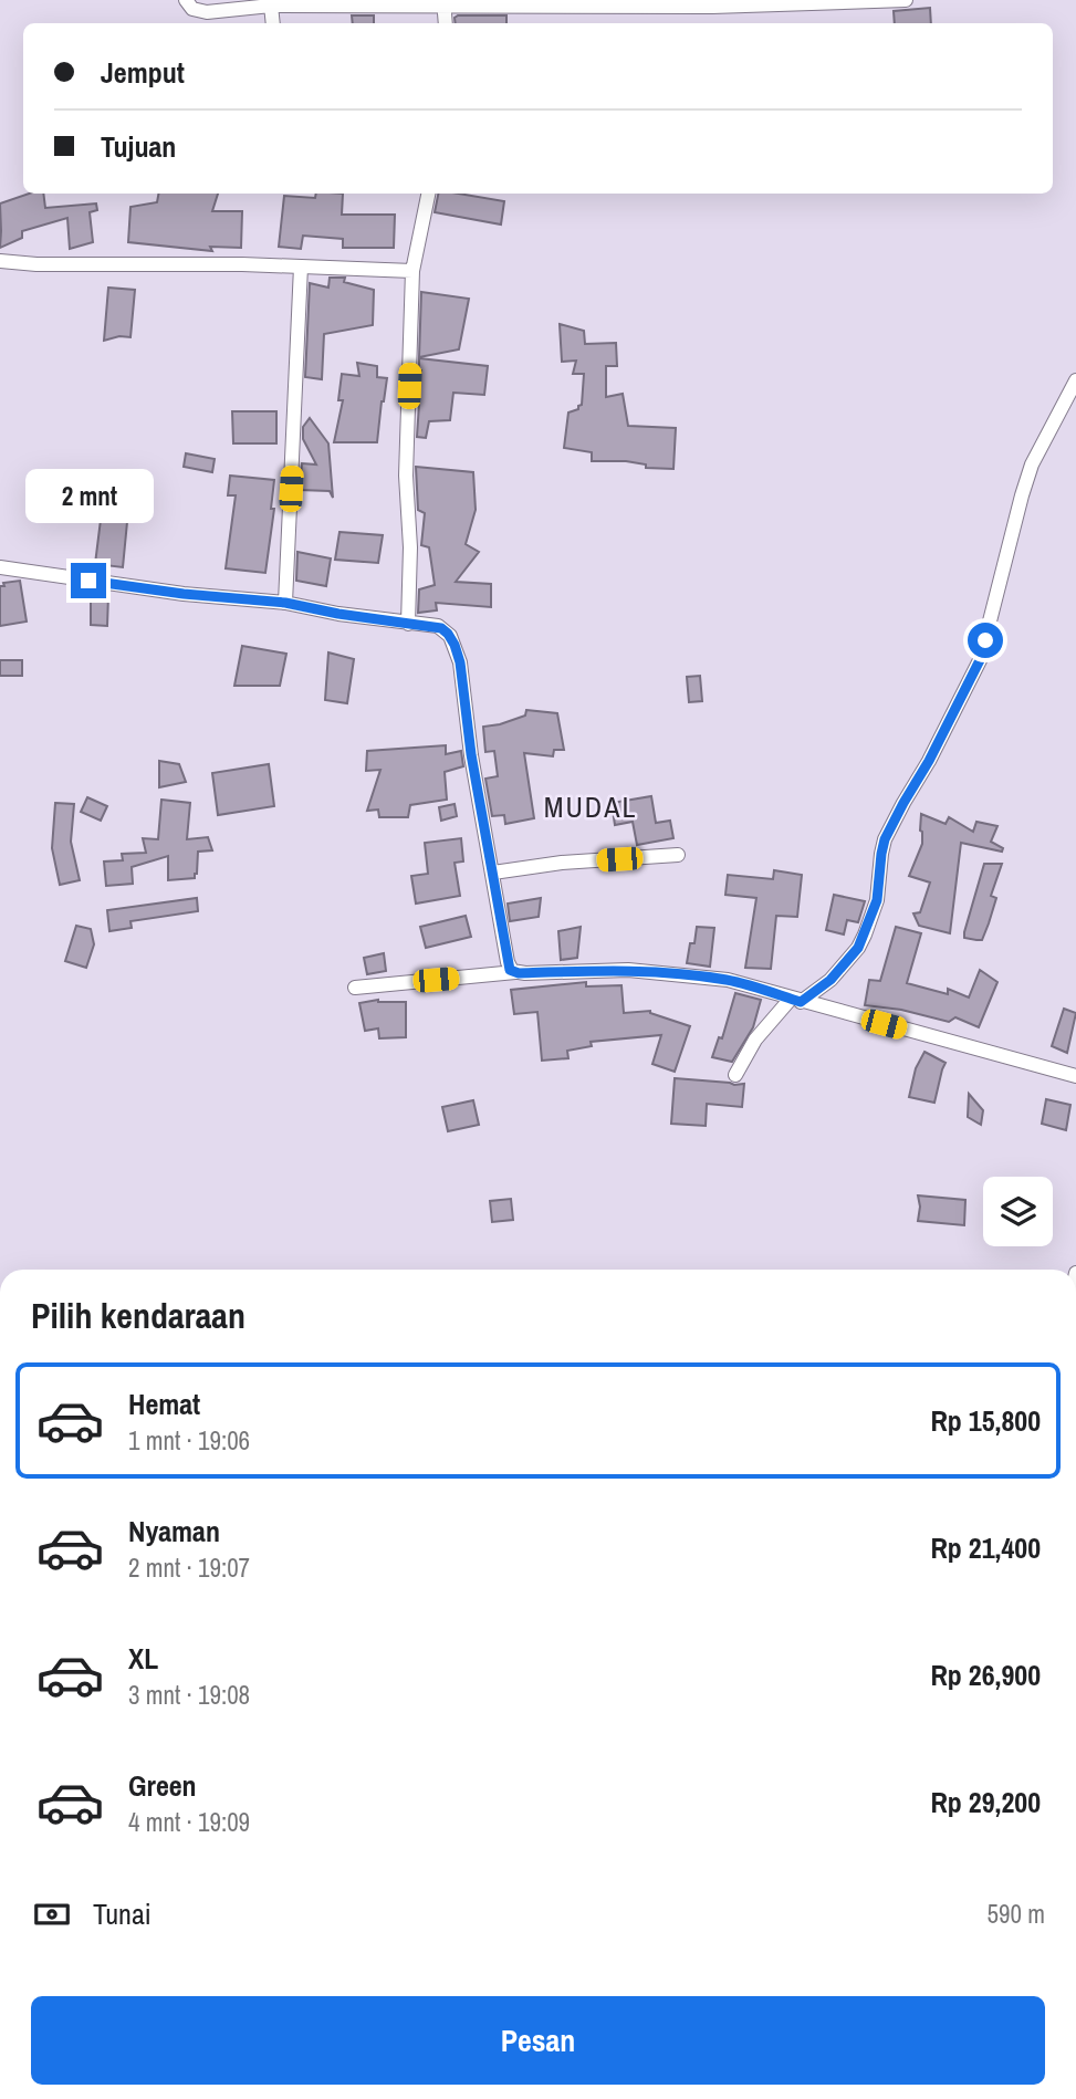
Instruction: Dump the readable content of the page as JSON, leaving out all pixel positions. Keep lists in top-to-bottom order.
{
  "districts": ["MUDAL"],
  "page": {
    "banner": ["Jemput", "Tujuan"],
    "bubble": "2 mnt",
    "heading": "Pilih kendaraan",
    "list": [
      {
        "name": "Hemat",
        "note": "1 mnt · 19:06",
        "value": "Rp 15,800"
      },
      {
        "name": "Nyaman",
        "note": "2 mnt · 19:07",
        "value": "Rp 21,400"
      },
      {
        "name": "XL",
        "note": "3 mnt · 19:08",
        "value": "Rp 26,900"
      },
      {
        "name": "Green",
        "note": "4 mnt · 19:09",
        "value": "Rp 29,200"
      }
    ],
    "pay": ["Tunai", "590 m"],
    "buttons": "Pesan"
  }
}
